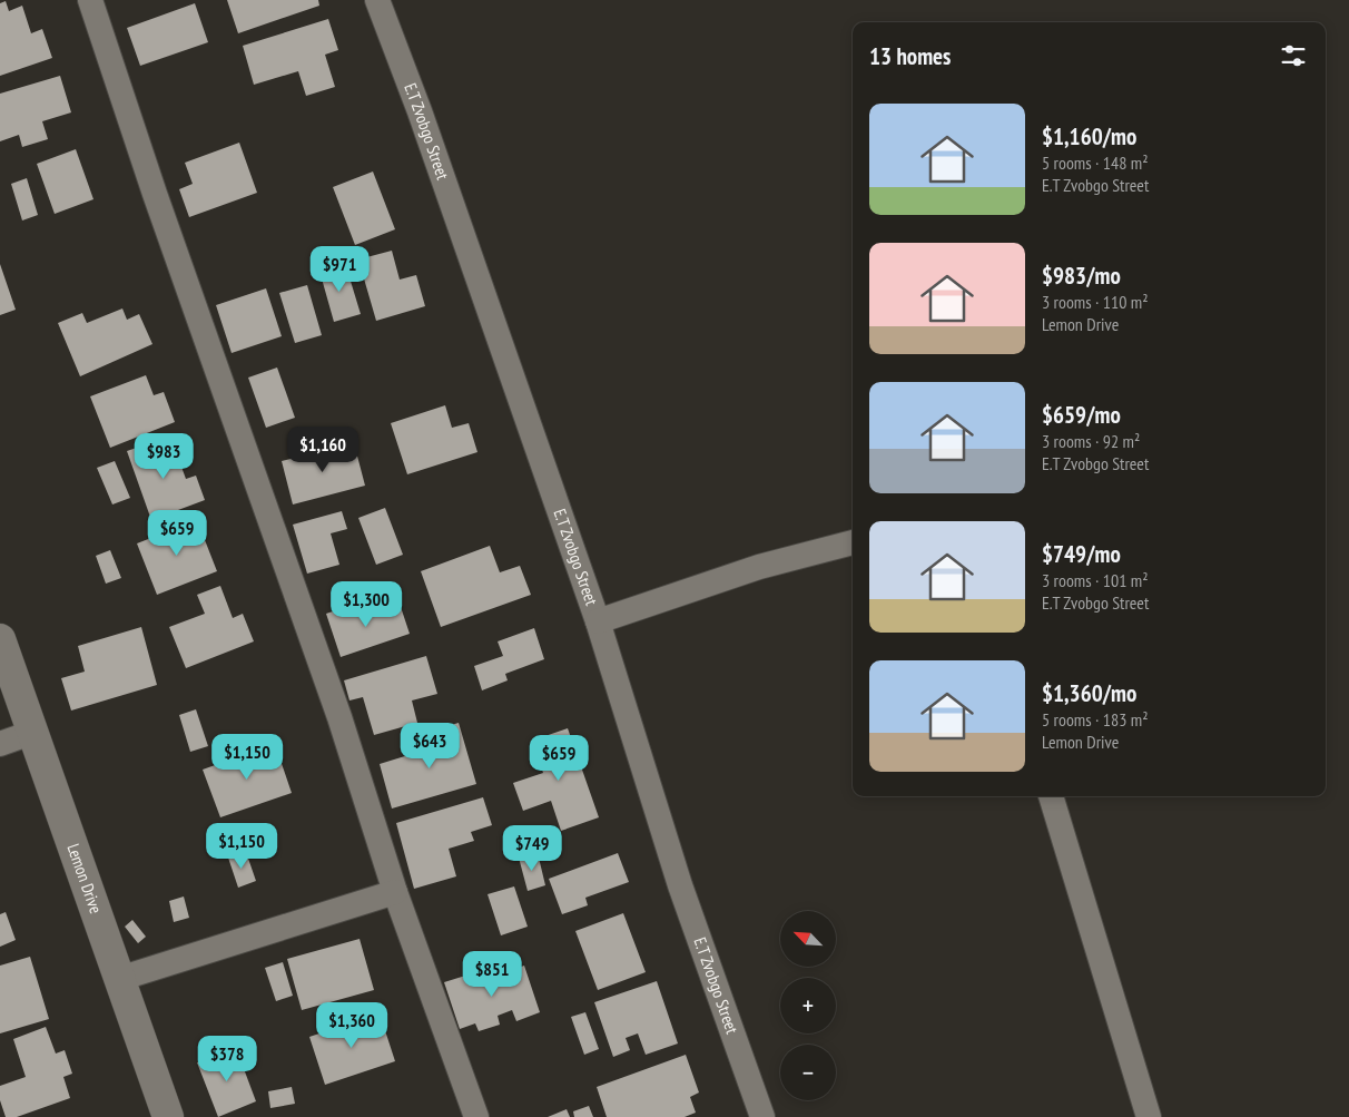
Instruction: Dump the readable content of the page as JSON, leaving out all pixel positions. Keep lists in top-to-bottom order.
{
  "streets": {
    "street": ["E.T Zvobgo Street", "Lemon Drive"]
  },
  "north": "top left",
  "page": {
    "heading": "13 homes",
    "list": [
      {
        "name": "$1,160/mo",
        "note": "5 rooms · 148 m² · E.T Zvobgo Street"
      },
      {
        "name": "$983/mo",
        "note": "3 rooms · 110 m² · Lemon Drive"
      },
      {
        "name": "$659/mo",
        "note": "3 rooms · 92 m² · E.T Zvobgo Street"
      },
      {
        "name": "$749/mo",
        "note": "3 rooms · 101 m² · E.T Zvobgo Street"
      },
      {
        "name": "$1,360/mo",
        "note": "5 rooms · 183 m² · Lemon Drive"
      }
    ],
    "price": [
      "$971",
      "$1,160",
      "$983",
      "$659",
      "$1,300",
      "$643",
      "$1,150",
      "$659",
      "$1,150",
      "$749",
      "$851",
      "$1,360",
      "$378"
    ],
    "map_buttons": ["+", "−"]
  }
}
